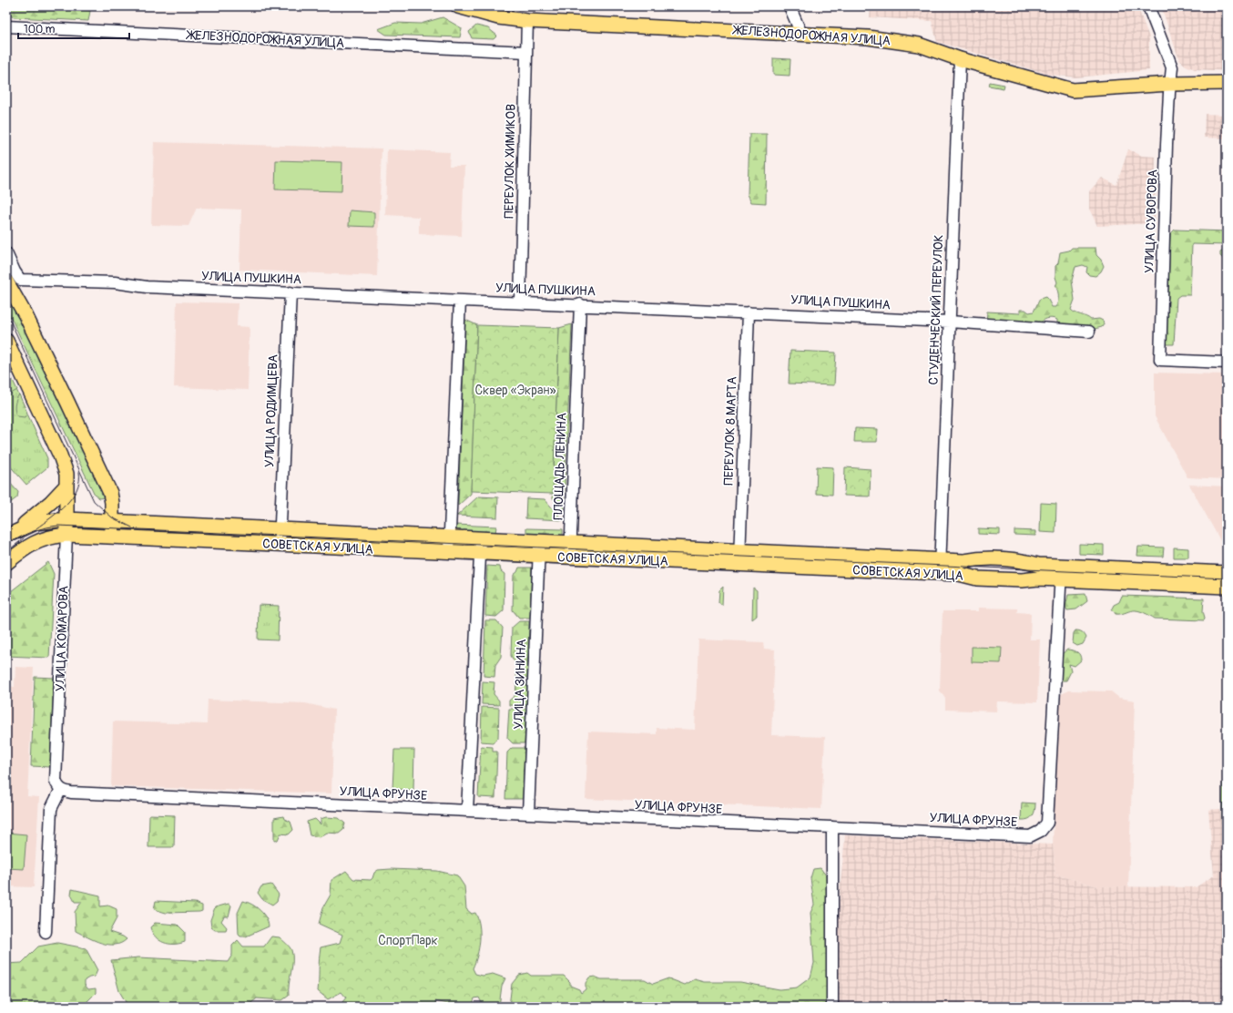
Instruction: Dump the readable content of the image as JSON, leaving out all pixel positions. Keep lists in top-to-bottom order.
{
  "streets": {
    "main road": ["ЖЕЛЕЗНОДОРОЖНАЯ УЛИЦА", "СОВЕТСКАЯ УЛИЦА", "УЛИЦА КОМАРОВА"],
    "street": [
      "ПЕРЕУЛОК ХИМИКОВ",
      "УЛИЦА СУВОРОВА",
      "УЛИЦА ПУШКИНА",
      "СТУДЕНЧЕСКИЙ ПЕРЕУЛОК",
      "УЛИЦА РОДИМЦЕВА",
      "ПЕРЕУЛОК 8 МАРТА",
      "ПЛОЩАДЬ ЛЕНИНА",
      "УЛИЦА ЗИНИНА",
      "УЛИЦА ФРУНЗЕ"
    ]
  },
  "crossings": [
    ["ЖЕЛЕЗНОДОРОЖНАЯ УЛИЦА", "ПЕРЕУЛОК ХИМИКОВ"],
    ["ЖЕЛЕЗНОДОРОЖНАЯ УЛИЦА", "УЛИЦА СУВОРОВА"],
    ["ЖЕЛЕЗНОДОРОЖНАЯ УЛИЦА", "СТУДЕНЧЕСКИЙ ПЕРЕУЛОК"],
    ["ПЕРЕУЛОК ХИМИКОВ", "УЛИЦА ПУШКИНА"],
    ["УЛИЦА ПУШКИНА", "СТУДЕНЧЕСКИЙ ПЕРЕУЛОК"],
    ["УЛИЦА ПУШКИНА", "УЛИЦА РОДИМЦЕВА"],
    ["УЛИЦА ПУШКИНА", "ПЕРЕУЛОК 8 МАРТА"],
    ["УЛИЦА ПУШКИНА", "ПЛОЩАДЬ ЛЕНИНА"],
    ["СТУДЕНЧЕСКИЙ ПЕРЕУЛОК", "СОВЕТСКАЯ УЛИЦА"],
    ["УЛИЦА РОДИМЦЕВА", "СОВЕТСКАЯ УЛИЦА"],
    ["ПЕРЕУЛОК 8 МАРТА", "СОВЕТСКАЯ УЛИЦА"],
    ["ПЛОЩАДЬ ЛЕНИНА", "СОВЕТСКАЯ УЛИЦА"],
    ["СОВЕТСКАЯ УЛИЦА", "УЛИЦА КОМАРОВА"],
    ["СОВЕТСКАЯ УЛИЦА", "УЛИЦА ЗИНИНА"],
    ["СОВЕТСКАЯ УЛИЦА", "УЛИЦА ФРУНЗЕ"],
    ["УЛИЦА КОМАРОВА", "УЛИЦА ФРУНЗЕ"],
    ["УЛИЦА ЗИНИНА", "УЛИЦА ФРУНЗЕ"]
  ],
  "parks": ["Сквер «Экран»", "СпортПарк"],
  "scale_bar": "100 m"
}
